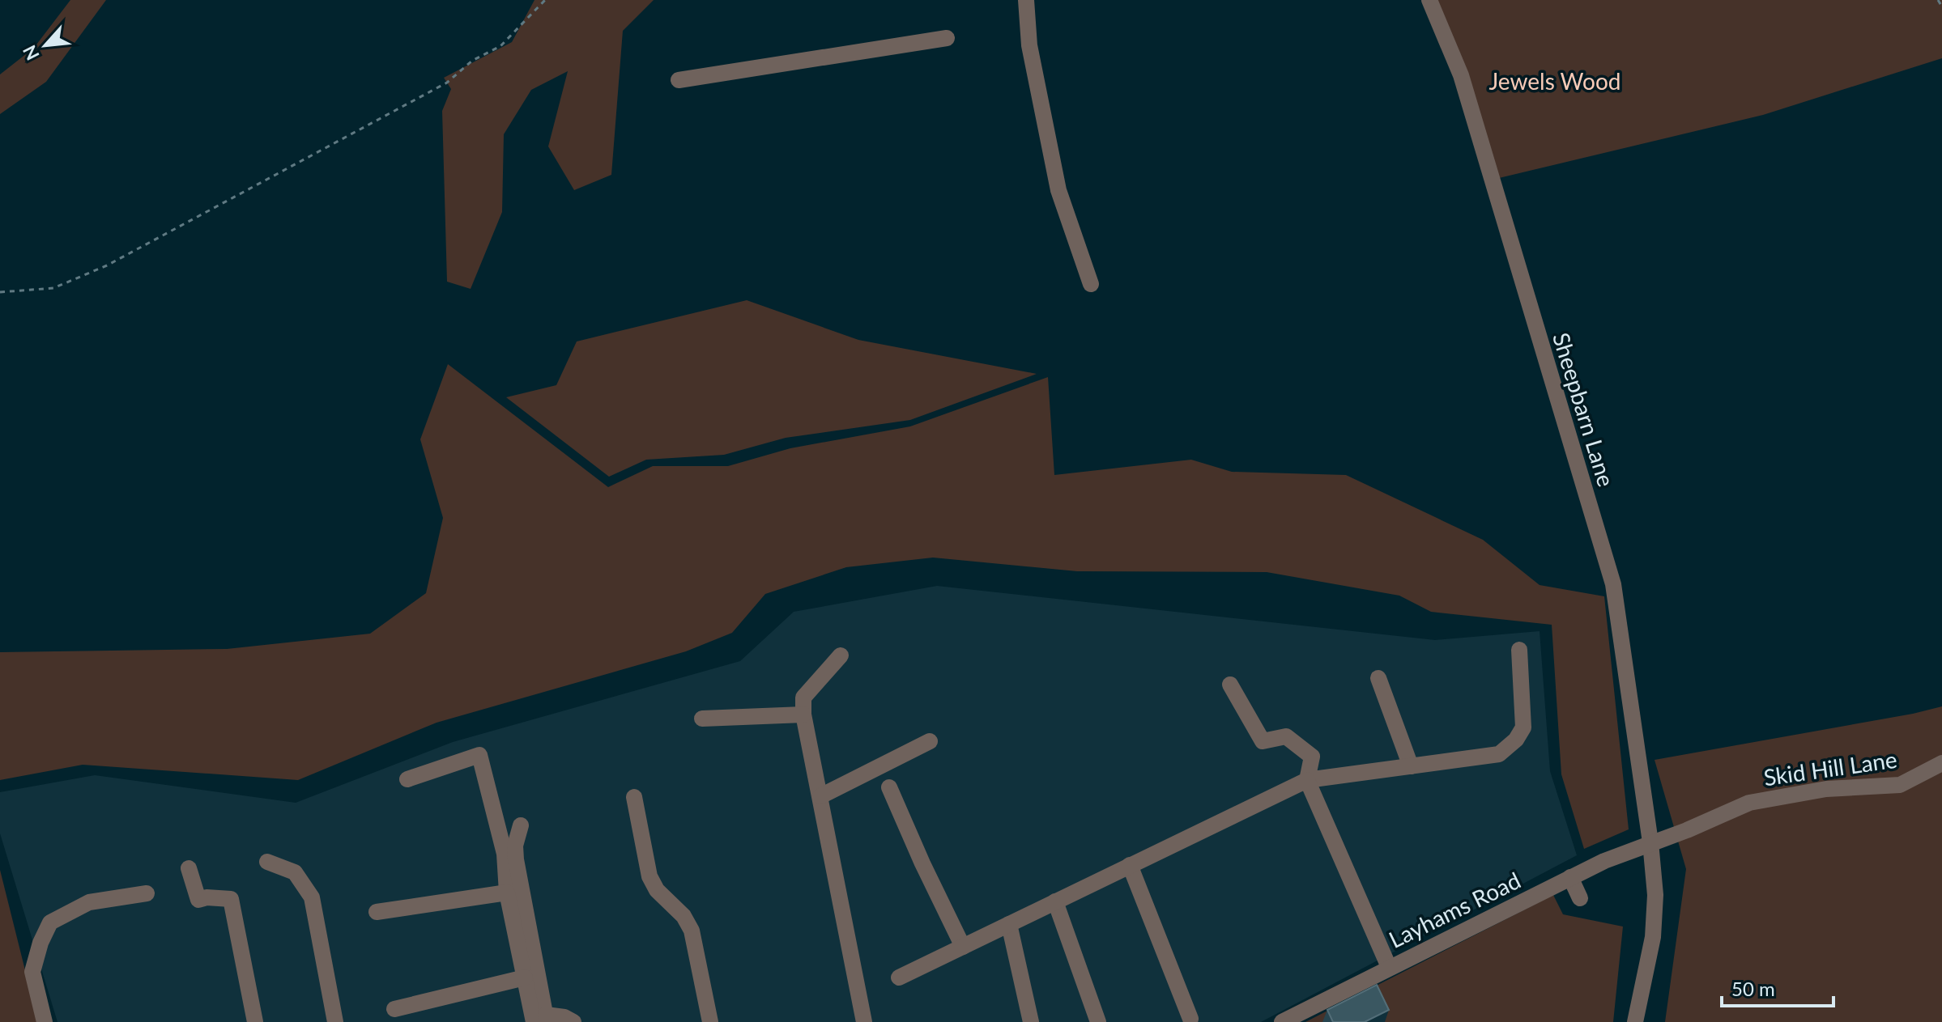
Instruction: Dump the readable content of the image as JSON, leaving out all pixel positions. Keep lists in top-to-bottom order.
{
  "streets": {
    "street": ["Sheepbarn Lane", "Skid Hill Lane", "Layhams Road"]
  },
  "crossings": [
    ["Sheepbarn Lane", "Skid Hill Lane"],
    ["Sheepbarn Lane", "Layhams Road"],
    ["Skid Hill Lane", "Layhams Road"]
  ],
  "parks": ["Jewels Wood"],
  "scale_bar": "50 m",
  "north": "bottom left"
}
